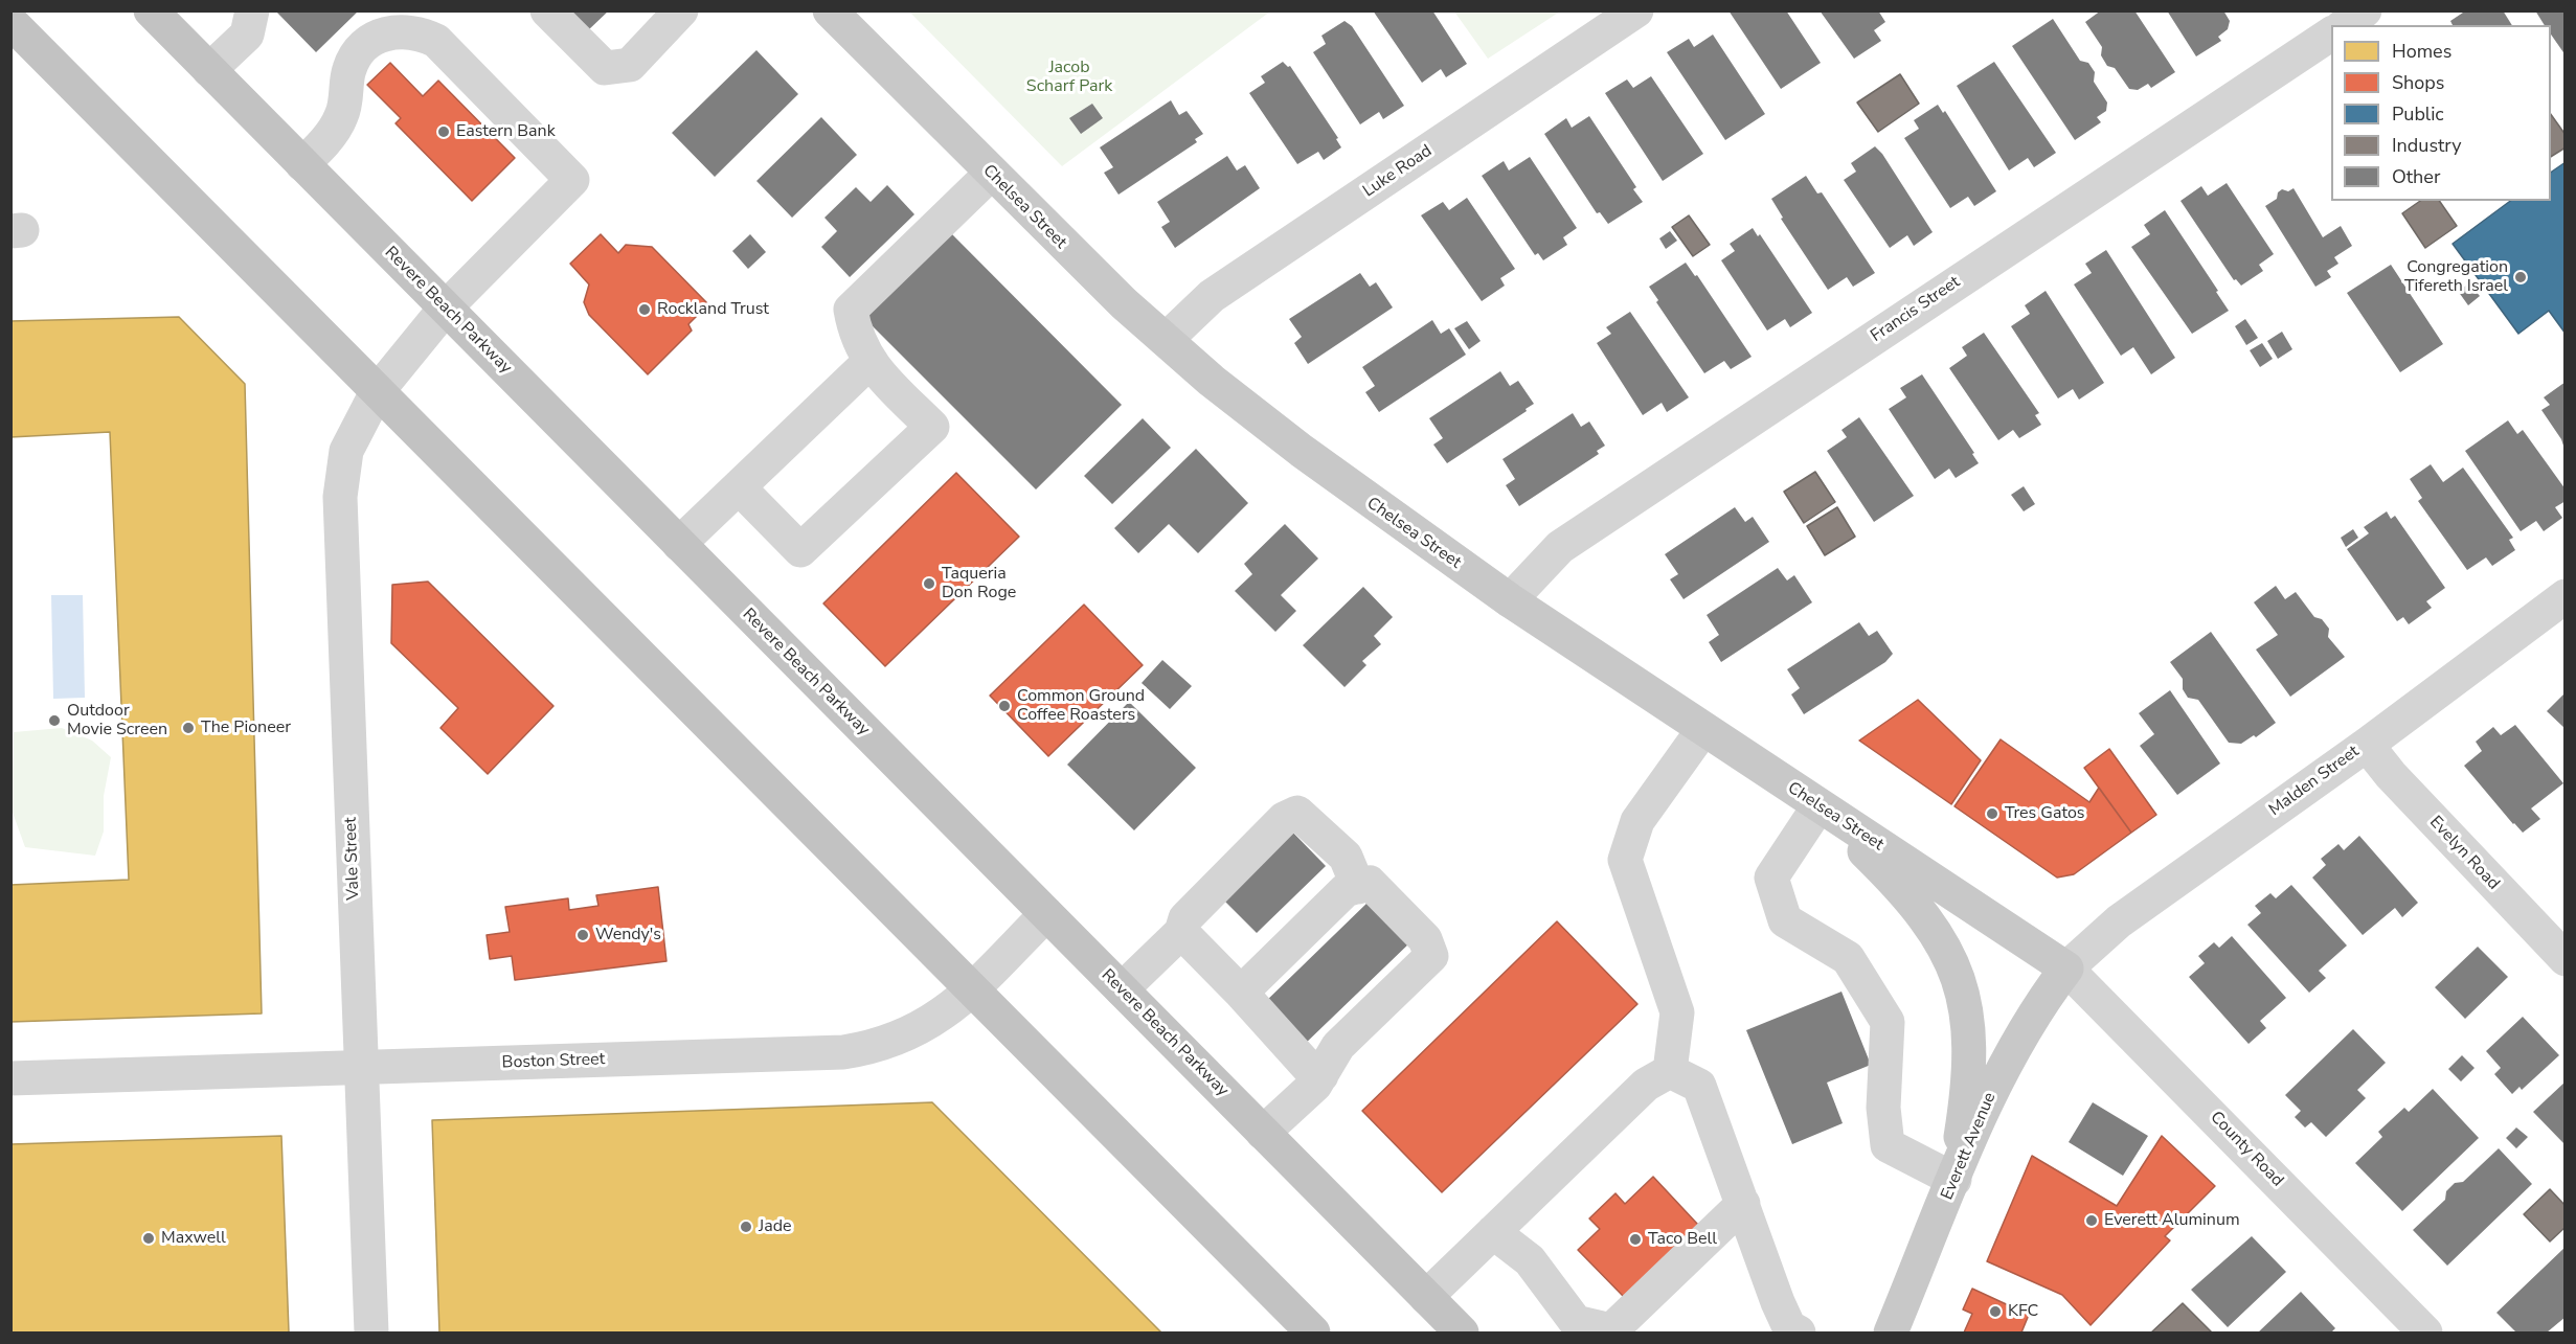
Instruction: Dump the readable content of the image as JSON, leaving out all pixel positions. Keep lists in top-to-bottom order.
{
  "streets": {
    "highway": ["Revere Beach Parkway"],
    "main road": ["Chelsea Street", "Everett Avenue"],
    "street": [
      "Luke Road",
      "Francis Street",
      "Malden Street",
      "Evelyn Road",
      "Vale Street",
      "Boston Street",
      "County Road"
    ]
  },
  "crossings": [
    ["Luke Road", "Chelsea Street"],
    ["Chelsea Street", "Francis Street"],
    ["Chelsea Street", "Malden Street"],
    ["Chelsea Street", "Everett Avenue"],
    ["Chelsea Street", "County Road"],
    ["Revere Beach Parkway", "Vale Street"],
    ["Revere Beach Parkway", "Boston Street"],
    ["Malden Street", "Evelyn Road"],
    ["Malden Street", "Everett Avenue"],
    ["Malden Street", "County Road"],
    ["Vale Street", "Boston Street"],
    ["Everett Avenue", "County Road"]
  ],
  "parks": ["Jacob Scharf Park"],
  "places": [
    "Eastern Bank",
    "Congregation Tifereth Israel",
    "Rockland Trust",
    "Taqueria Don Roge",
    "Common Ground Coffee Roasters",
    "Outdoor Movie Screen",
    "The Pioneer",
    "Tres Gatos",
    "Wendy's",
    "Everett Aluminum",
    "Jade",
    "Maxwell",
    "Taco Bell",
    "KFC"
  ],
  "legend": [
    "Homes",
    "Shops",
    "Public",
    "Industry",
    "Other"
  ]
}
